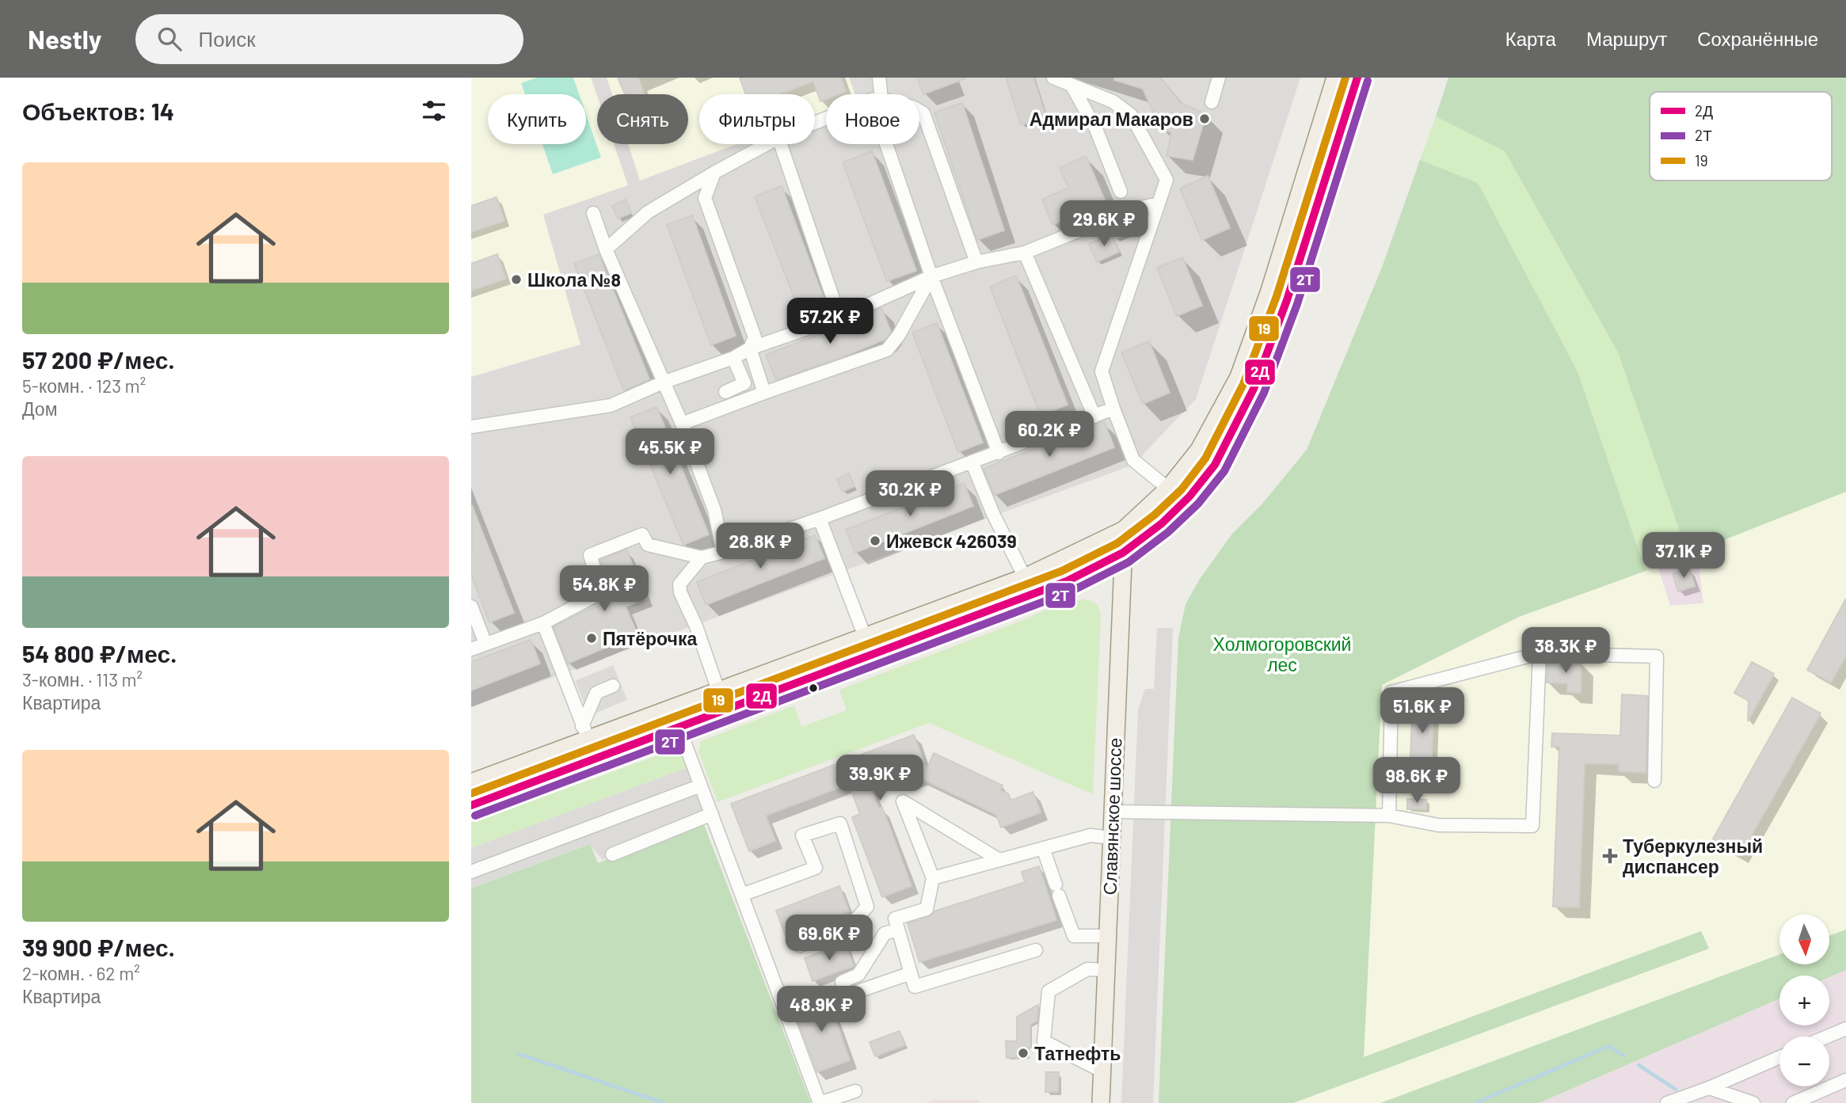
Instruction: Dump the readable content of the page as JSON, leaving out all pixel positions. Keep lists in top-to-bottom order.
{
  "streets": {
    "main road": ["Славянское шоссе"]
  },
  "parks": ["Холмогоровский лес"],
  "places": {
    "other": [
      "Адмирал Макаров",
      "Школа №8",
      "Ижевск 426039",
      "Пятёрочка",
      "Татнефть"
    ],
    "health": ["Туберкулезный диспансер"]
  },
  "lines": ["transit line 2Д", "transit line 19", "transit line 2Т"],
  "legend": ["2Д", "2Т", "19"],
  "north": "bottom",
  "page": {
    "header": "Nestly",
    "search": "Поиск",
    "nav": ["Карта", "Маршрут", "Сохранённые"],
    "heading": "Объектов: 14",
    "chip": [
      "Купить",
      "Снять",
      "Фильтры",
      "Новое"
    ],
    "list": [
      {
        "name": "57 200 ₽/мес.",
        "note": "5-комн. · 123 m² · Дом"
      },
      {
        "name": "54 800 ₽/мес.",
        "note": "3-комн. · 113 m² · Квартира"
      },
      {
        "name": "39 900 ₽/мес.",
        "note": "2-комн. · 62 m² · Квартира"
      }
    ],
    "price": [
      "29.6K ₽",
      "57.2K ₽",
      "60.2K ₽",
      "45.5K ₽",
      "30.2K ₽",
      "28.8K ₽",
      "37.1K ₽",
      "54.8K ₽",
      "38.3K ₽",
      "51.6K ₽",
      "39.9K ₽",
      "98.6K ₽",
      "69.6K ₽",
      "48.9K ₽"
    ],
    "map_buttons": ["+", "−"]
  }
}
